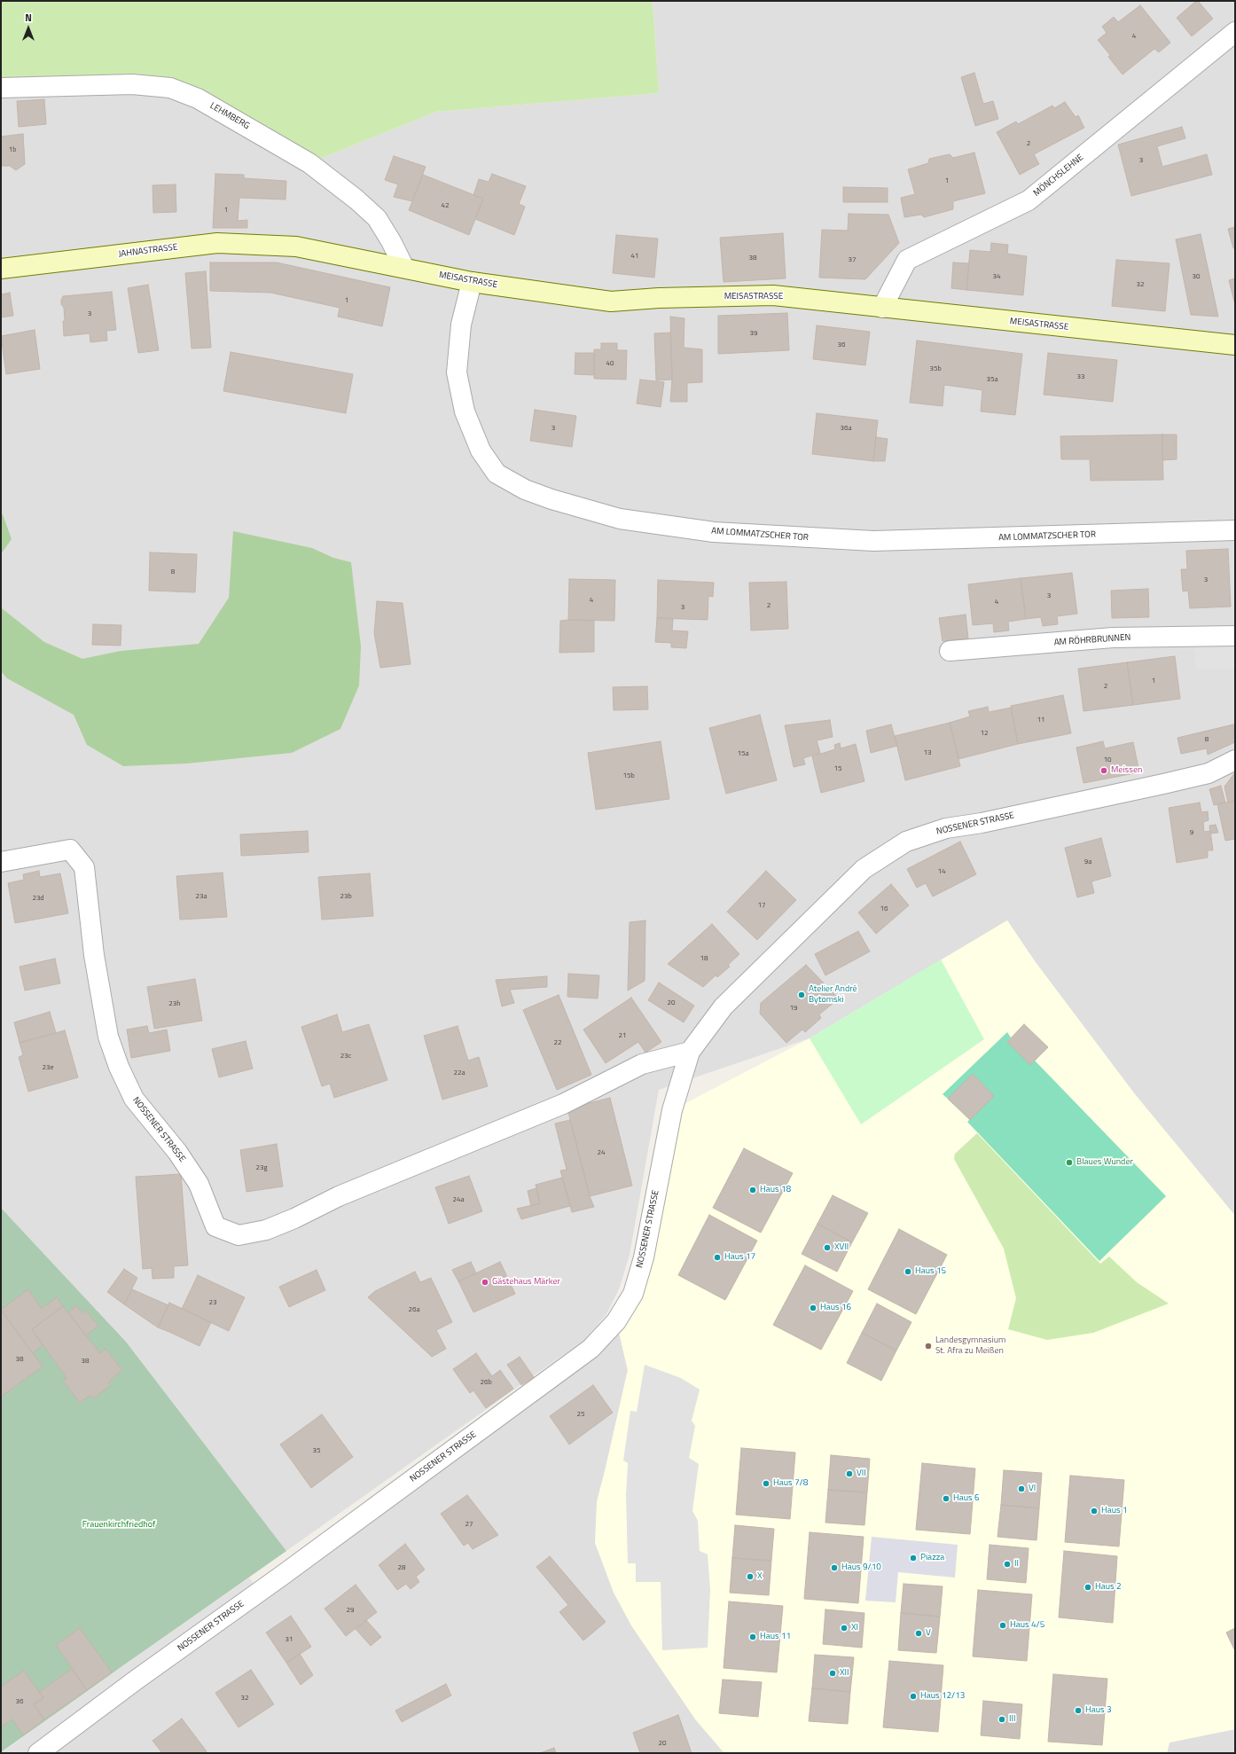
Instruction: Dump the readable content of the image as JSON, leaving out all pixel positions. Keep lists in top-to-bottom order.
{
  "streets": {
    "street": [
      "LEHMBERG",
      "MÖNCHSLEHNE",
      "JAHNASTRASSE",
      "MEISASTRASSE",
      "AM LOMMATZSCHER TOR",
      "AM RÖHRBRUNNEN",
      "NOSSENER STRASSE"
    ]
  },
  "crossings": [
    ["LEHMBERG", "MEISASTRASSE"],
    ["MÖNCHSLEHNE", "MEISASTRASSE"],
    ["JAHNASTRASSE", "MEISASTRASSE"],
    ["MEISASTRASSE", "AM LOMMATZSCHER TOR"]
  ],
  "parks": ["Frauenkirchfriedhof"],
  "places": [
    "Meissen",
    "Atelier André Bytomski",
    "Blaues Wunder",
    "Haus 18",
    "XVII",
    "Haus 17",
    "Haus 15",
    "Gästehaus Märker",
    "Haus 16",
    "Landesgymnasium St. Afra zu Meißen",
    "VII",
    "Haus 7/8",
    "VI",
    "Haus 6",
    "Haus 1",
    "Piazza",
    "II",
    "Haus 9/10",
    "X",
    "Haus 2",
    "Haus 4/5",
    "XI",
    "V",
    "Haus 11",
    "XII",
    "Haus 12/13",
    "Haus 3",
    "III"
  ],
  "house_numbers": [
    "4",
    "2",
    "1b",
    "3",
    "1",
    "42",
    "1",
    "41",
    "38",
    "37",
    "34",
    "30",
    "32",
    "1",
    "3",
    "39",
    "36",
    "40",
    "35b",
    "33",
    "35a",
    "3",
    "36a",
    "8",
    "3",
    "3",
    "4",
    "4",
    "2",
    "3",
    "1",
    "2",
    "11",
    "12",
    "8",
    "13",
    "15a",
    "10",
    "15",
    "15b",
    "9",
    "9a",
    "14",
    "23a",
    "23b",
    "23d",
    "17",
    "16",
    "18",
    "20",
    "23h",
    "19",
    "21",
    "22",
    "23c",
    "23e",
    "22a",
    "24",
    "23g",
    "24a",
    "23",
    "26a",
    "38",
    "38",
    "26b",
    "25",
    "35",
    "27",
    "28",
    "29",
    "31",
    "32",
    "36",
    "20"
  ],
  "north": "top"
}
